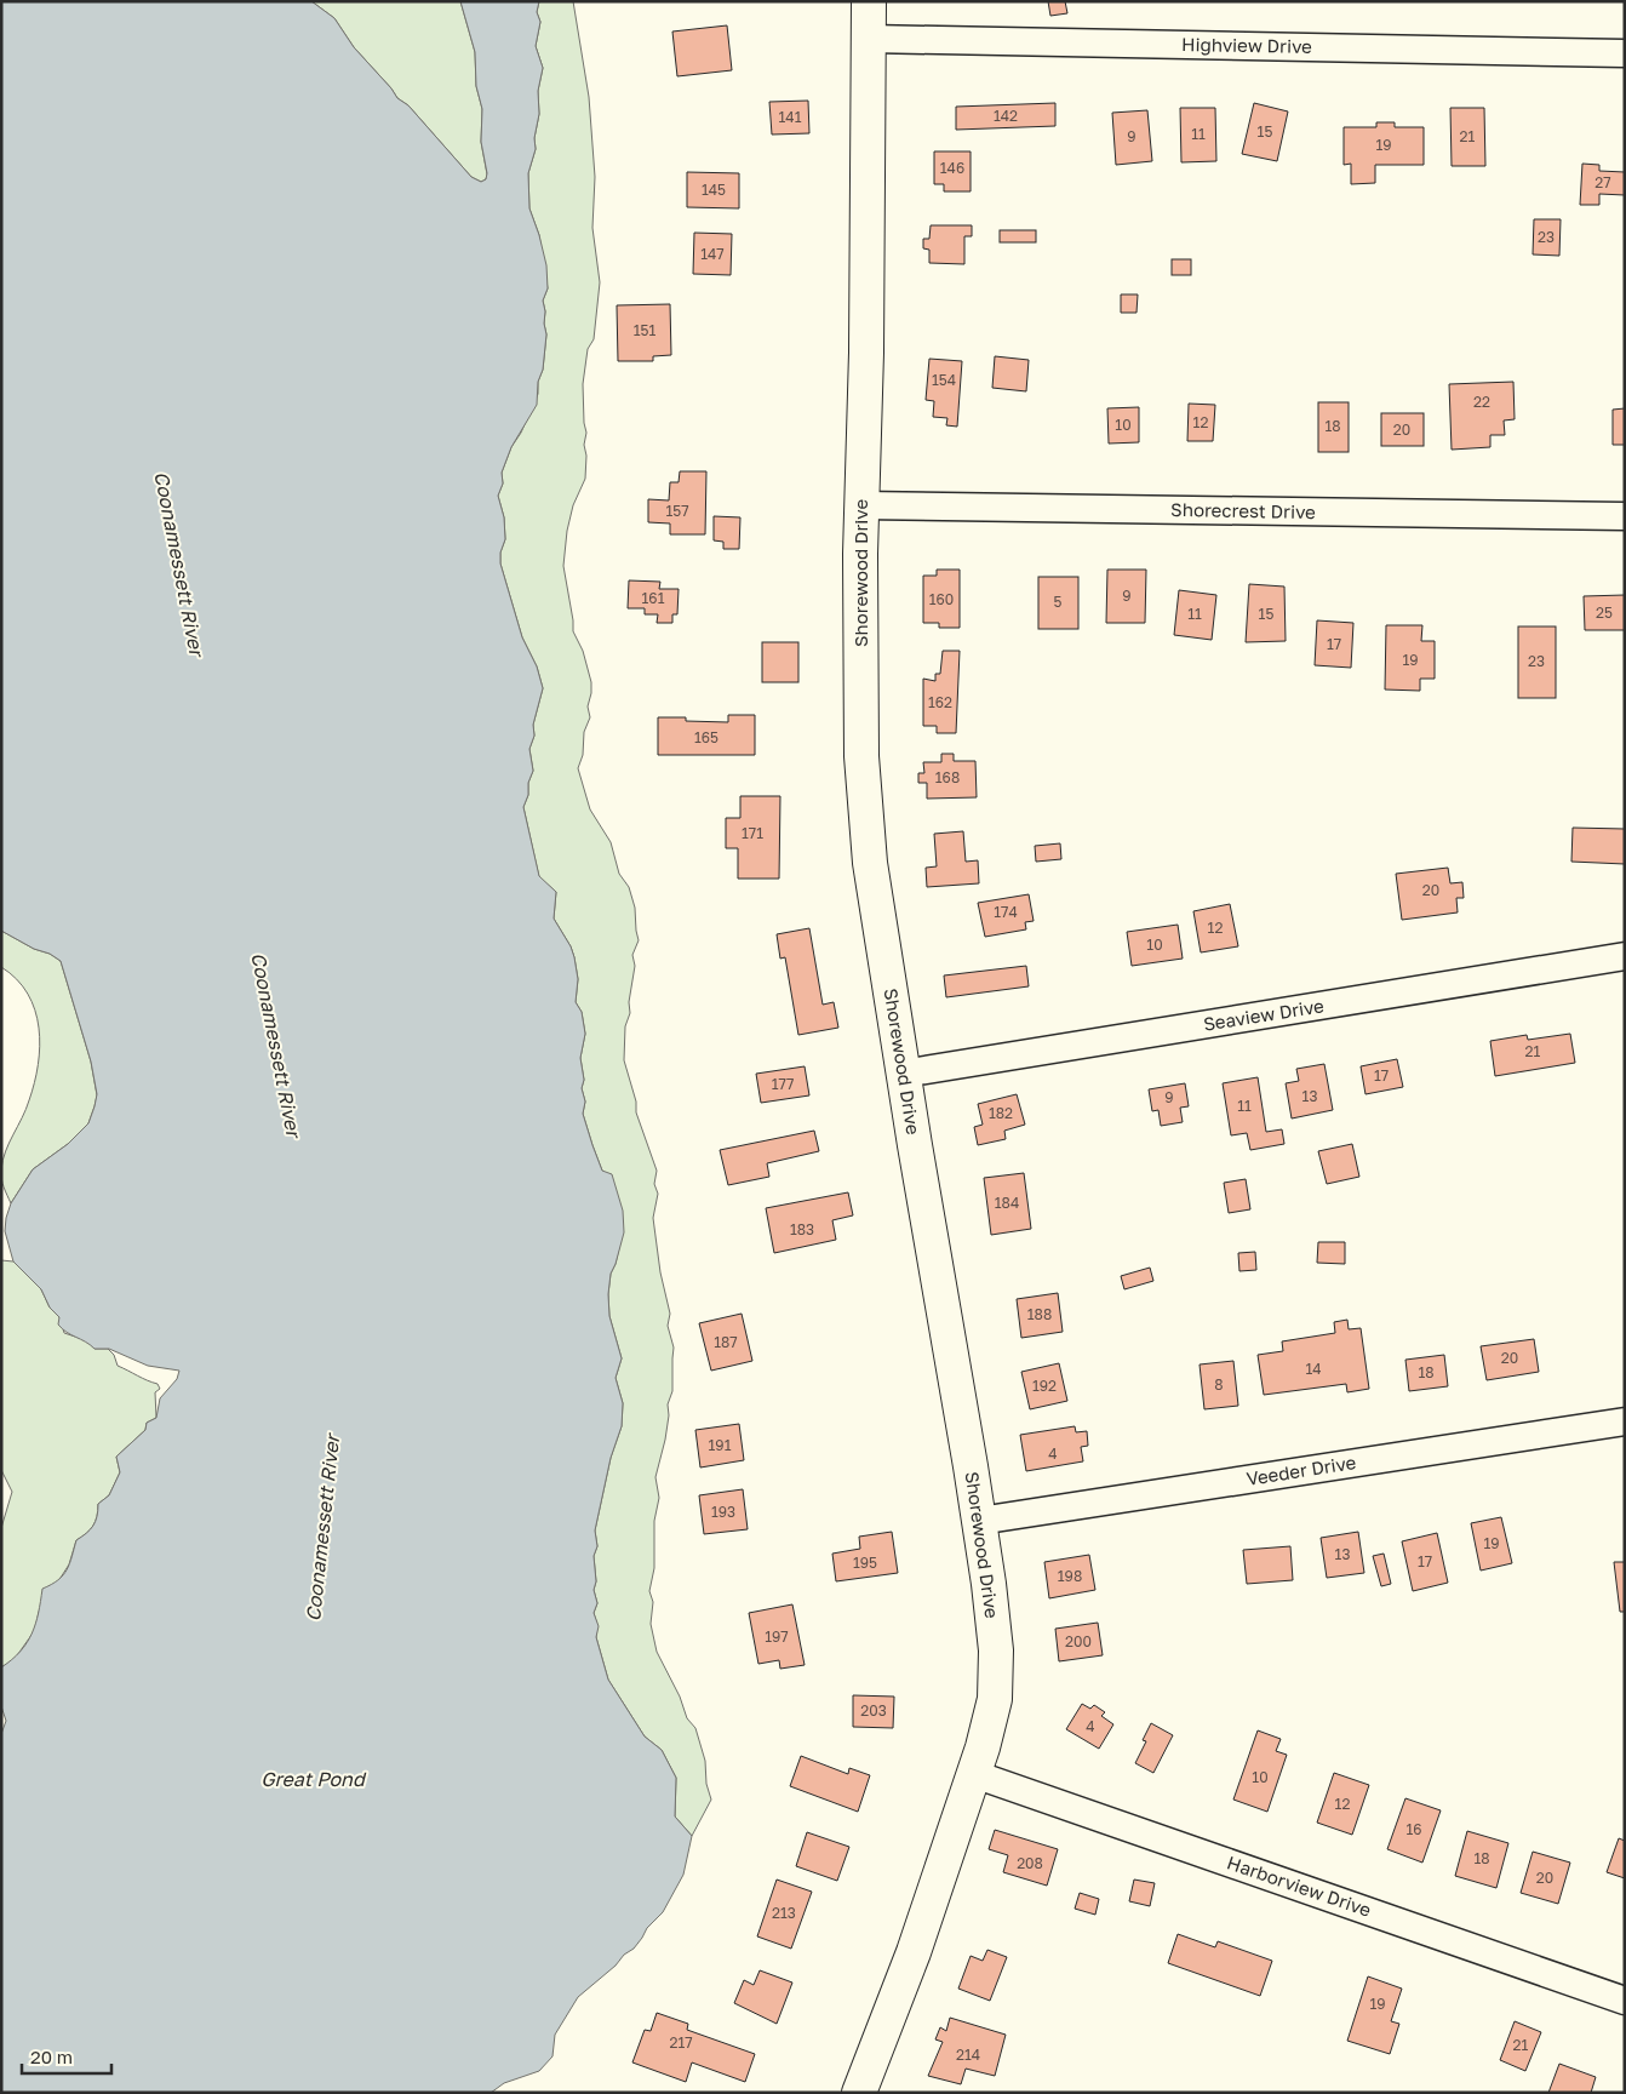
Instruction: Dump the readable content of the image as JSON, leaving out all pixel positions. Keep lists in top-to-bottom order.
{
  "streets": {
    "street": [
      "Highview Drive",
      "Shorecrest Drive",
      "Shorewood Drive",
      "Seaview Drive",
      "Veeder Drive",
      "Harborview Drive"
    ]
  },
  "crossings": [
    ["Highview Drive", "Shorewood Drive"],
    ["Shorecrest Drive", "Shorewood Drive"],
    ["Shorewood Drive", "Seaview Drive"],
    ["Shorewood Drive", "Veeder Drive"],
    ["Shorewood Drive", "Harborview Drive"]
  ],
  "water": ["Coonamessett River", "Great Pond"],
  "house_numbers": [
    "142",
    "141",
    "15",
    "11",
    "9",
    "21",
    "19",
    "146",
    "27",
    "145",
    "23",
    "147",
    "151",
    "154",
    "22",
    "12",
    "10",
    "18",
    "20",
    "157",
    "9",
    "161",
    "160",
    "5",
    "25",
    "11",
    "15",
    "17",
    "19",
    "23",
    "162",
    "165",
    "168",
    "171",
    "20",
    "174",
    "12",
    "10",
    "21",
    "17",
    "177",
    "13",
    "9",
    "11",
    "182",
    "184",
    "183",
    "188",
    "187",
    "20",
    "14",
    "18",
    "8",
    "192",
    "191",
    "4",
    "193",
    "19",
    "13",
    "17",
    "195",
    "198",
    "197",
    "200",
    "203",
    "4",
    "10",
    "12",
    "16",
    "18",
    "208",
    "20",
    "213",
    "19",
    "217",
    "21",
    "214"
  ],
  "scale_bar": "20 m"
}
